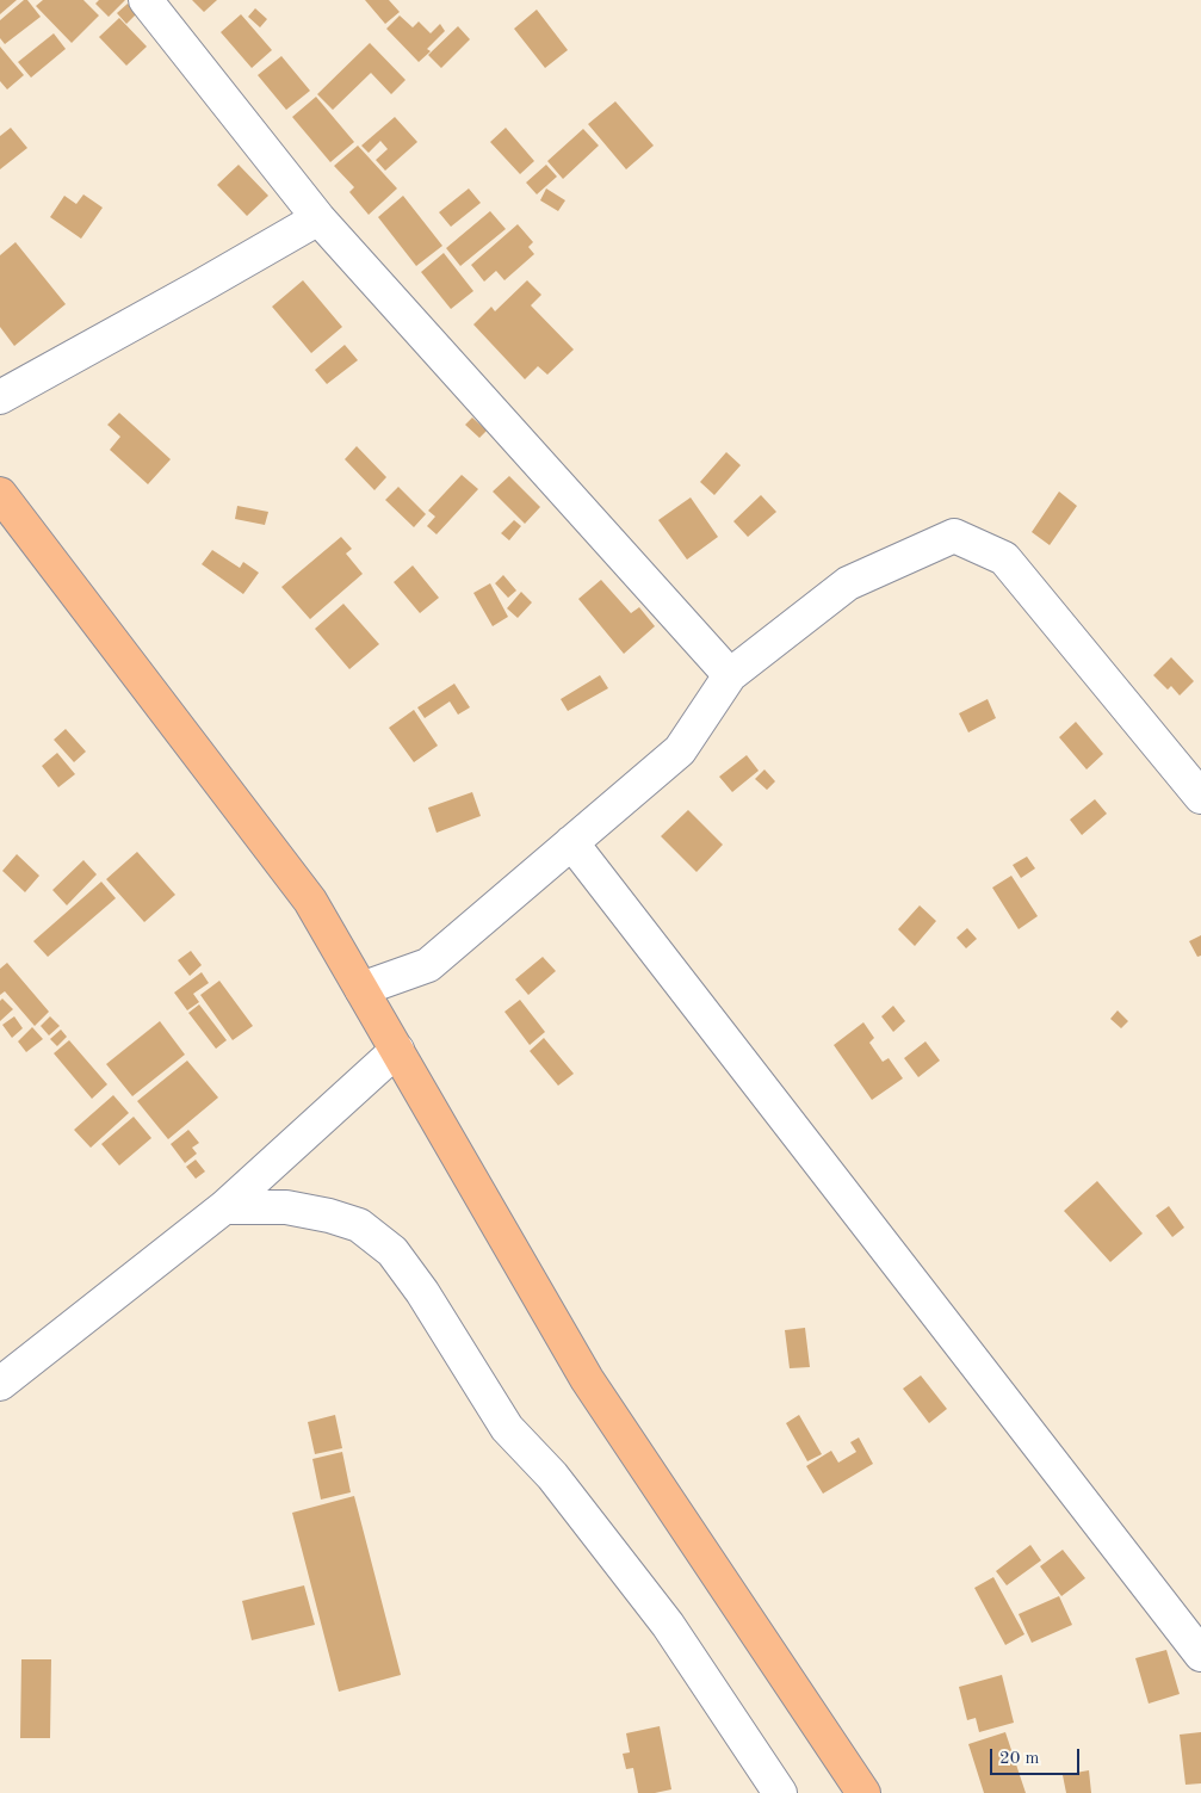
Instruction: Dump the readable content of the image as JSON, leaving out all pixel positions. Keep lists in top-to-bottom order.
{
  "scale_bar": "20 m"
}
